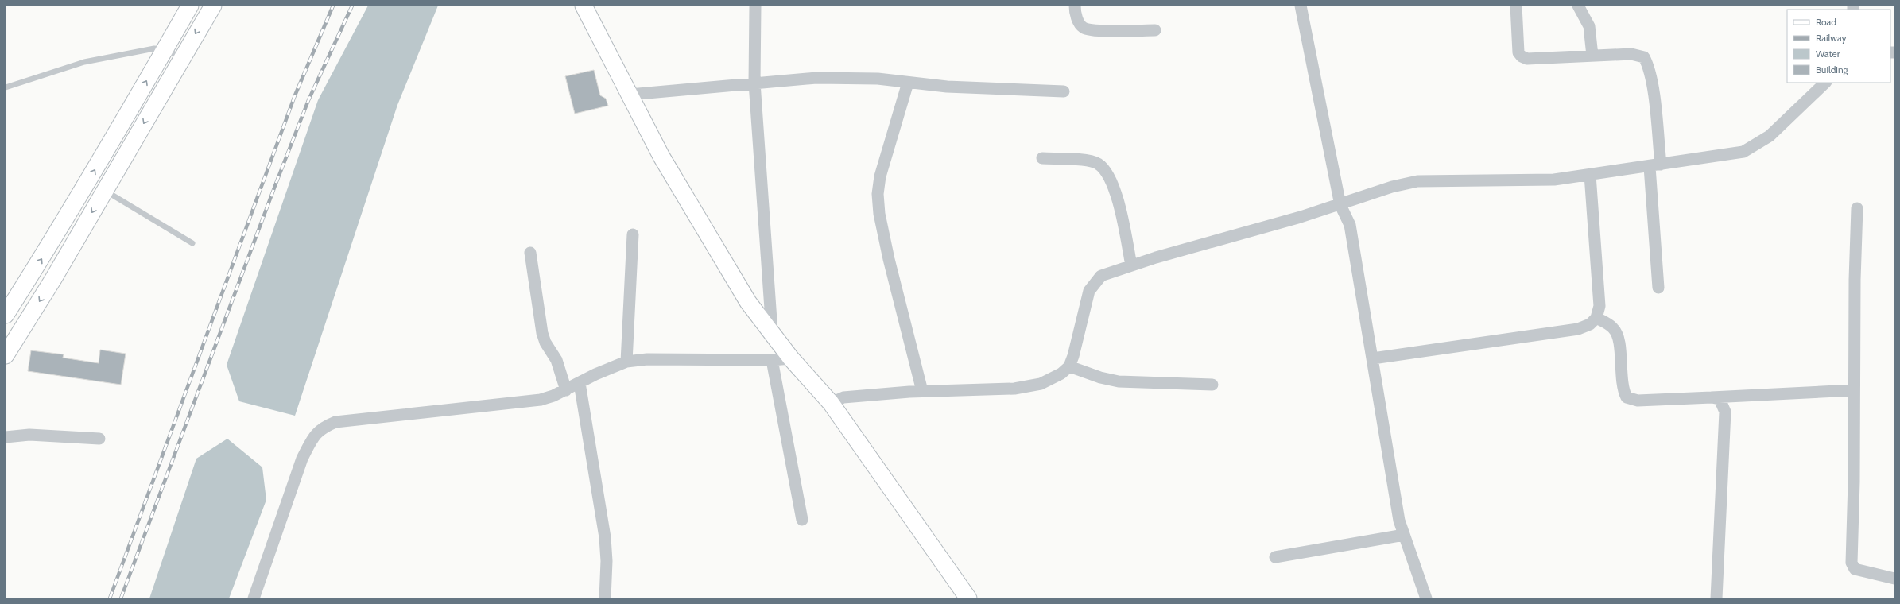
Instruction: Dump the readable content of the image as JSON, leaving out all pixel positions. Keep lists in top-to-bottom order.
{
  "legend": [
    "Road",
    "Railway",
    "Water",
    "Building"
  ]
}
